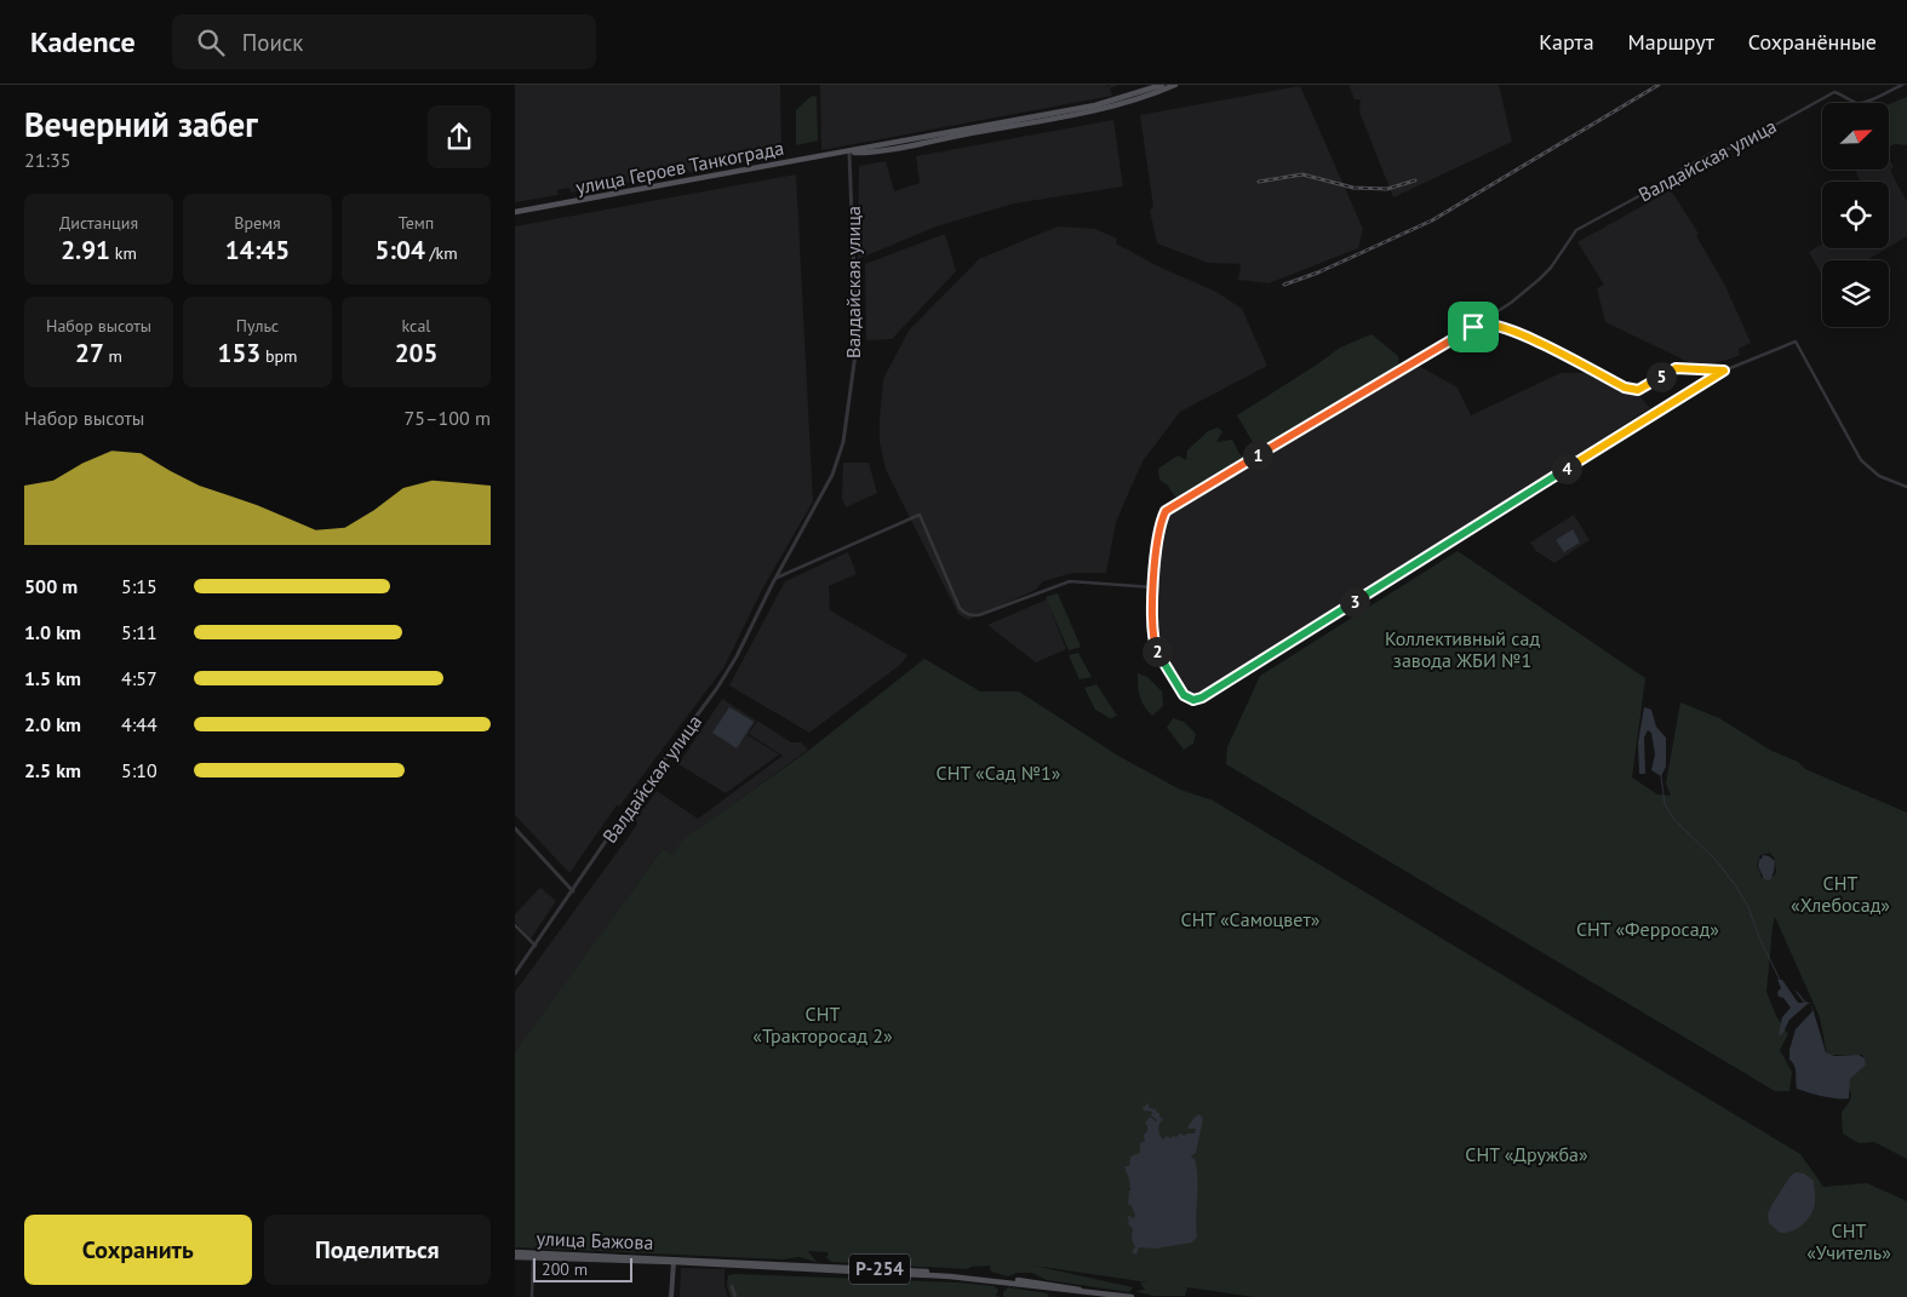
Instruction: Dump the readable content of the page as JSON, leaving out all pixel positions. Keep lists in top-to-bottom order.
{
  "streets": {
    "main road": ["улица Героев Танкограда", "улица Бажова", "Р-254"],
    "street": ["Валдайская улица"]
  },
  "crossings": [
    ["Валдайская улица", "улица Героев Танкограда"],
    ["улица Бажова", "Р-254"]
  ],
  "parks": [
    "Коллективный сад завода ЖБИ №1",
    "СНТ «Сад №1»",
    "СНТ «Хлебосад»",
    "СНТ «Самоцвет»",
    "СНТ «Ферросад»",
    "СНТ «Тракторосад 2»",
    "СНТ «Дружба»",
    "СНТ «Учитель»"
  ],
  "scale_bar": "200 m",
  "north": "top right",
  "page": {
    "header": "Kadence",
    "search": "Поиск",
    "nav": ["Карта", "Маршрут", "Сохранённые"],
    "heading": ["Вечерний забег", "21:35"],
    "stats": [
      ["Дистанция", "2.91 km"],
      ["Время", "14:45"],
      ["Темп", "5:04 /km"],
      ["Набор высоты", "27 m"],
      ["Пульс", "153 bpm"],
      ["kcal", "205"]
    ],
    "pins": [
      "5",
      "1",
      "4",
      "3",
      "2"
    ],
    "chart": ["Набор высоты", "75–100 m"],
    "list": [
      {
        "name": "500 m",
        "note": "5:15"
      },
      {
        "name": "1.0 km",
        "note": "5:11"
      },
      {
        "name": "1.5 km",
        "note": "4:57"
      },
      {
        "name": "2.0 km",
        "note": "4:44"
      },
      {
        "name": "2.5 km",
        "note": "5:10"
      }
    ],
    "buttons": ["Сохранить", "Поделиться"],
    "scale": "200 m"
  }
}
